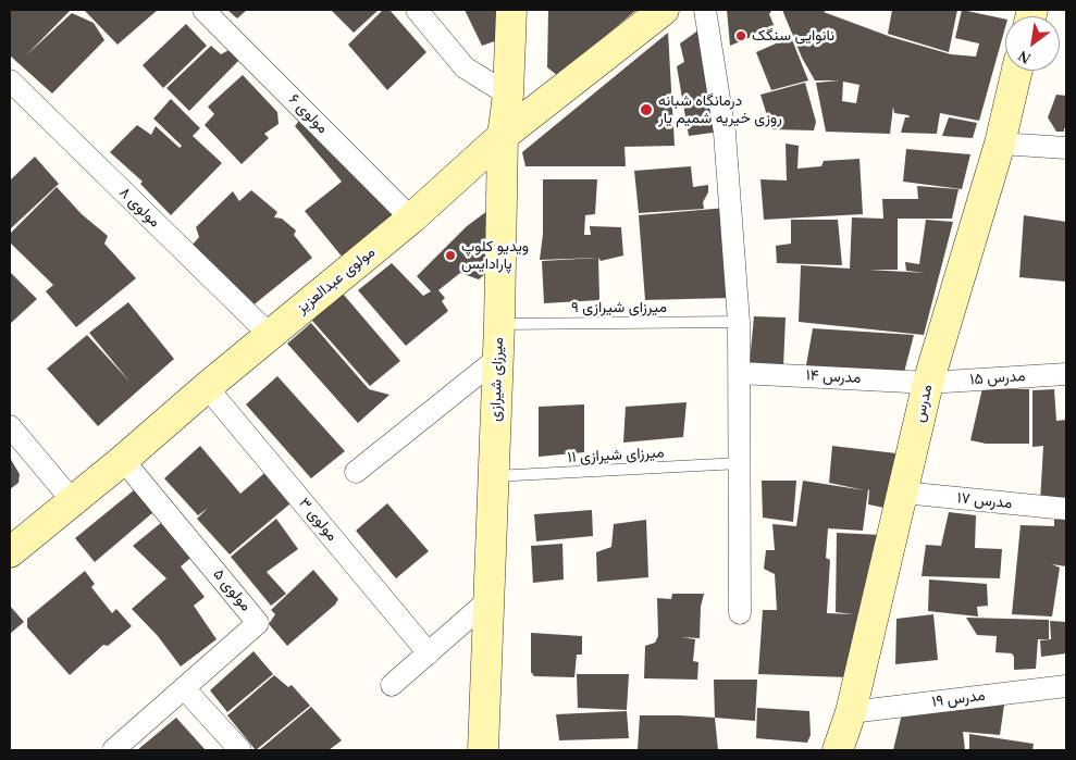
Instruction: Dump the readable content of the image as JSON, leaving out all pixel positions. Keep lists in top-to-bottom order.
{
  "streets": {
    "main road": ["مولوی عبدالعزیز", "میرزای شیرازی", "مدرس"],
    "street": [
      "مولوی ۶",
      "مولوی ۸",
      "مدرس ۱۴",
      "مدرس ۱۵",
      "مدرس ۱۷",
      "مولوی ۳",
      "مولوی ۵",
      "مدرس ۱۹"
    ],
    "lane": ["میرزای شیرازی ۹", "میرزای شیرازی ۱۱"]
  },
  "crossings": [
    ["مولوی ۶", "مولوی عبدالعزیز"],
    ["مولوی ۸", "مولوی عبدالعزیز"],
    ["مولوی عبدالعزیز", "میرزای شیرازی"],
    ["مولوی عبدالعزیز", "مولوی ۳"],
    ["مولوی عبدالعزیز", "مولوی ۵"],
    ["میرزای شیرازی ۹", "میرزای شیرازی"],
    ["مدرس ۱۴", "مدرس ۱۵"],
    ["مدرس ۱۴", "مدرس"],
    ["مدرس ۱۵", "مدرس"],
    ["میرزای شیرازی", "میرزای شیرازی ۱۱"],
    ["مدرس", "مدرس ۱۷"],
    ["مدرس", "مدرس ۱۹"]
  ],
  "places": ["نانوایی سنگک", "درمانگاه شبانه روزی خیریه شمیم یار", "ویدیو کلوپ پارادایس"],
  "north": "bottom left"
}
